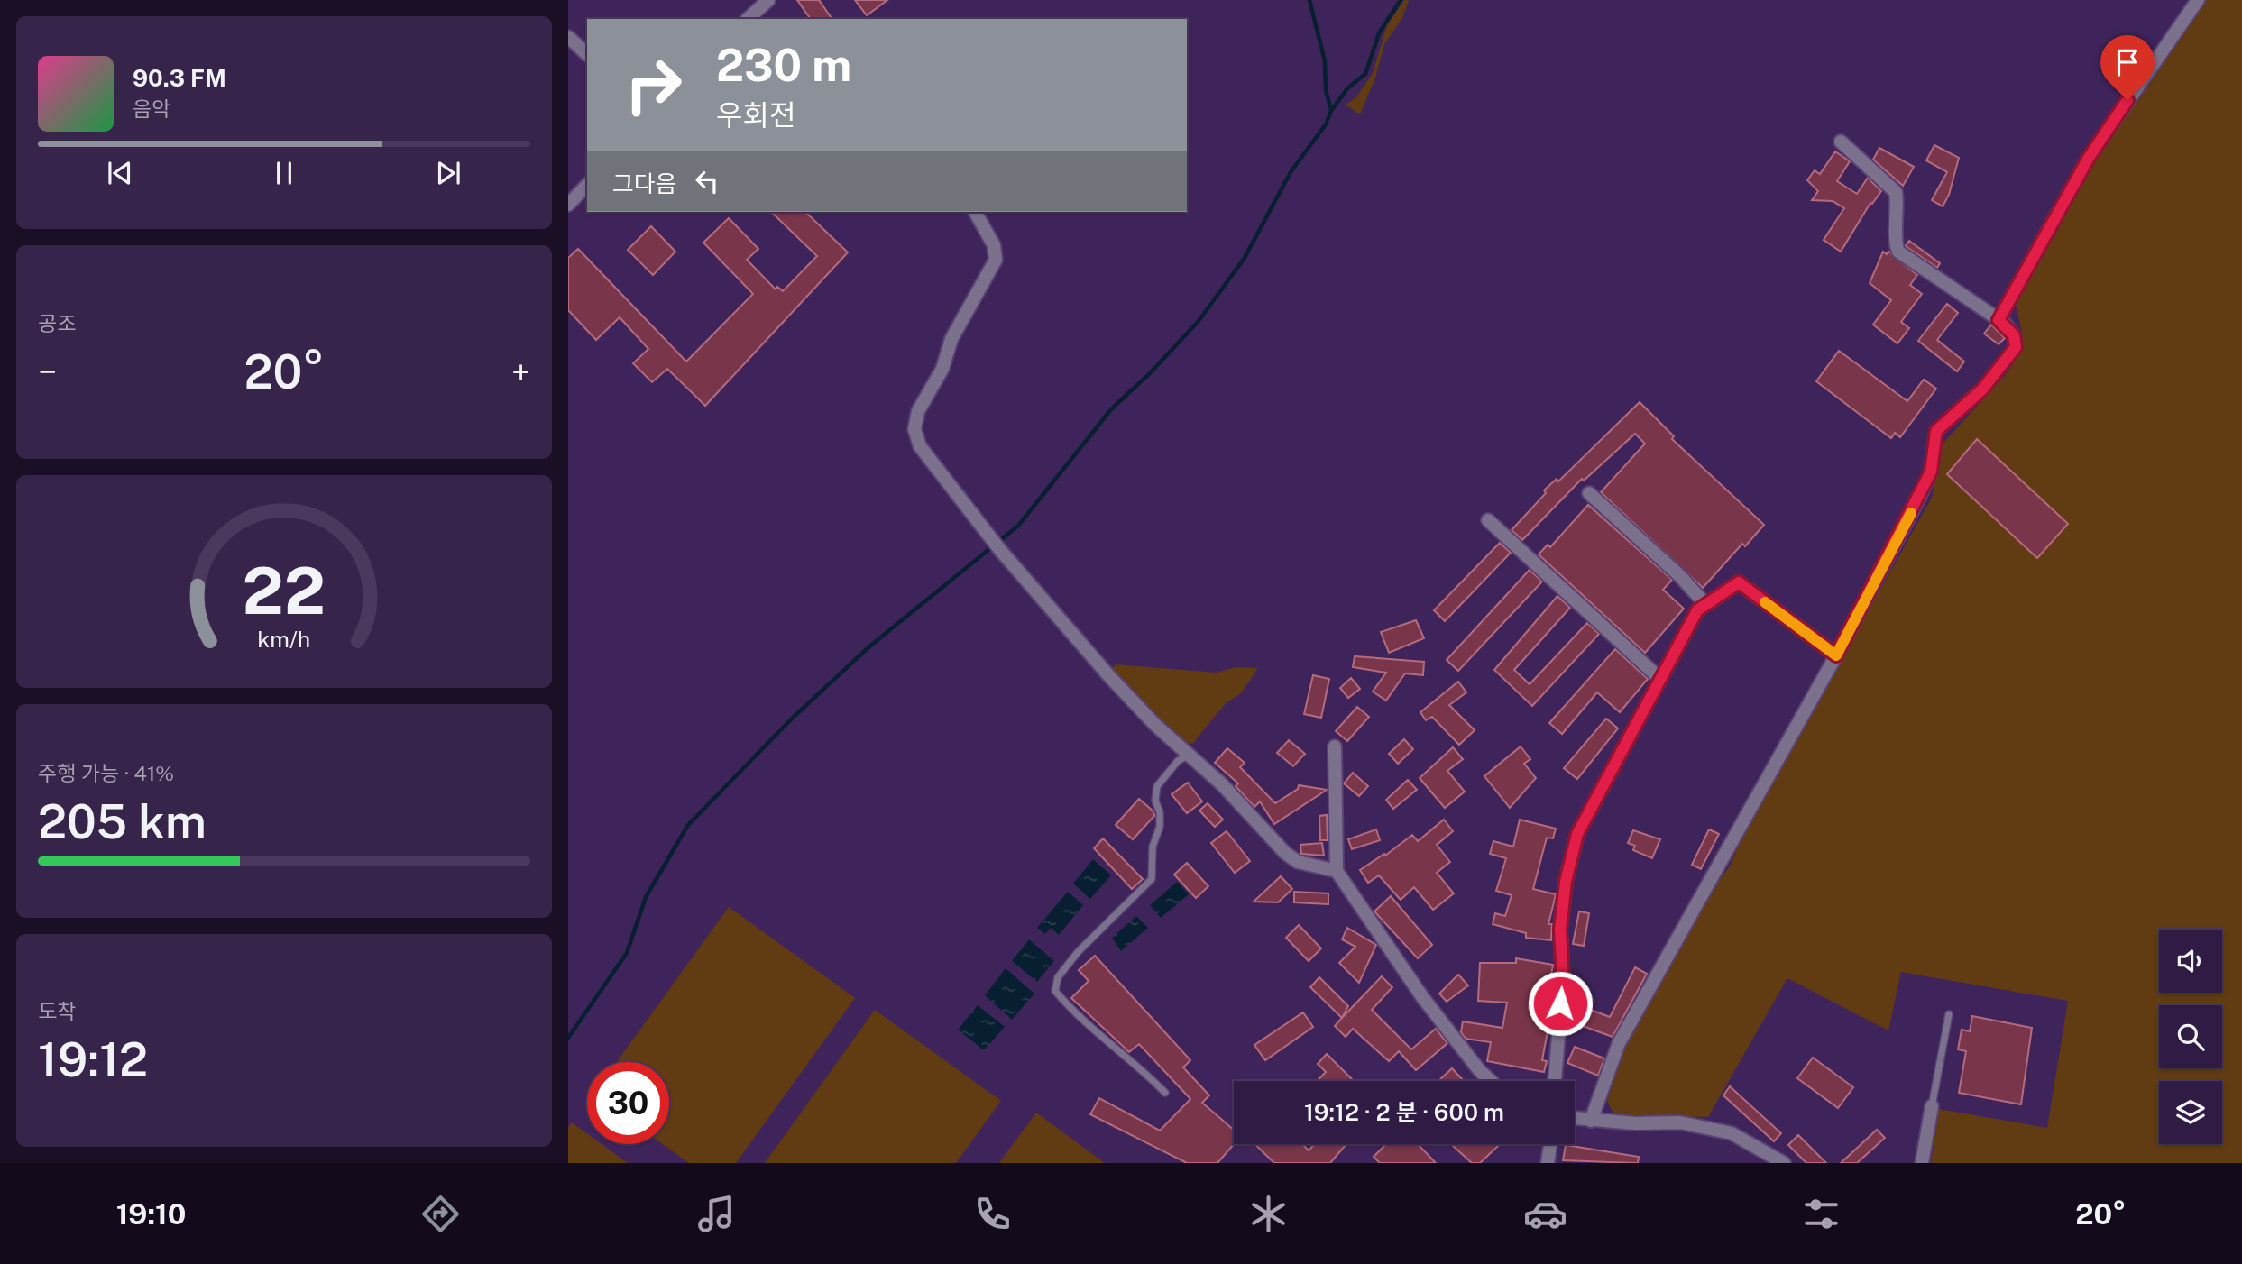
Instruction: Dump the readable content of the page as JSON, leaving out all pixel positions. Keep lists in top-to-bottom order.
{
  "page": {
    "turn": ["230 m", "우회전"],
    "song": ["90.3 FM", "음악"],
    "then": "그다음",
    "tile": [
      "공조",
      ["주행 가능 · 41%", "205 km"],
      ["도착", "19:12"]
    ],
    "heat": ["−", "20°", "+"],
    "limit": "30",
    "trip": "19:12 · 2 분 · 600 m",
    "tabs": ["19:10", "20°"],
    "gauge": ["22", "km/h"]
  }
}
